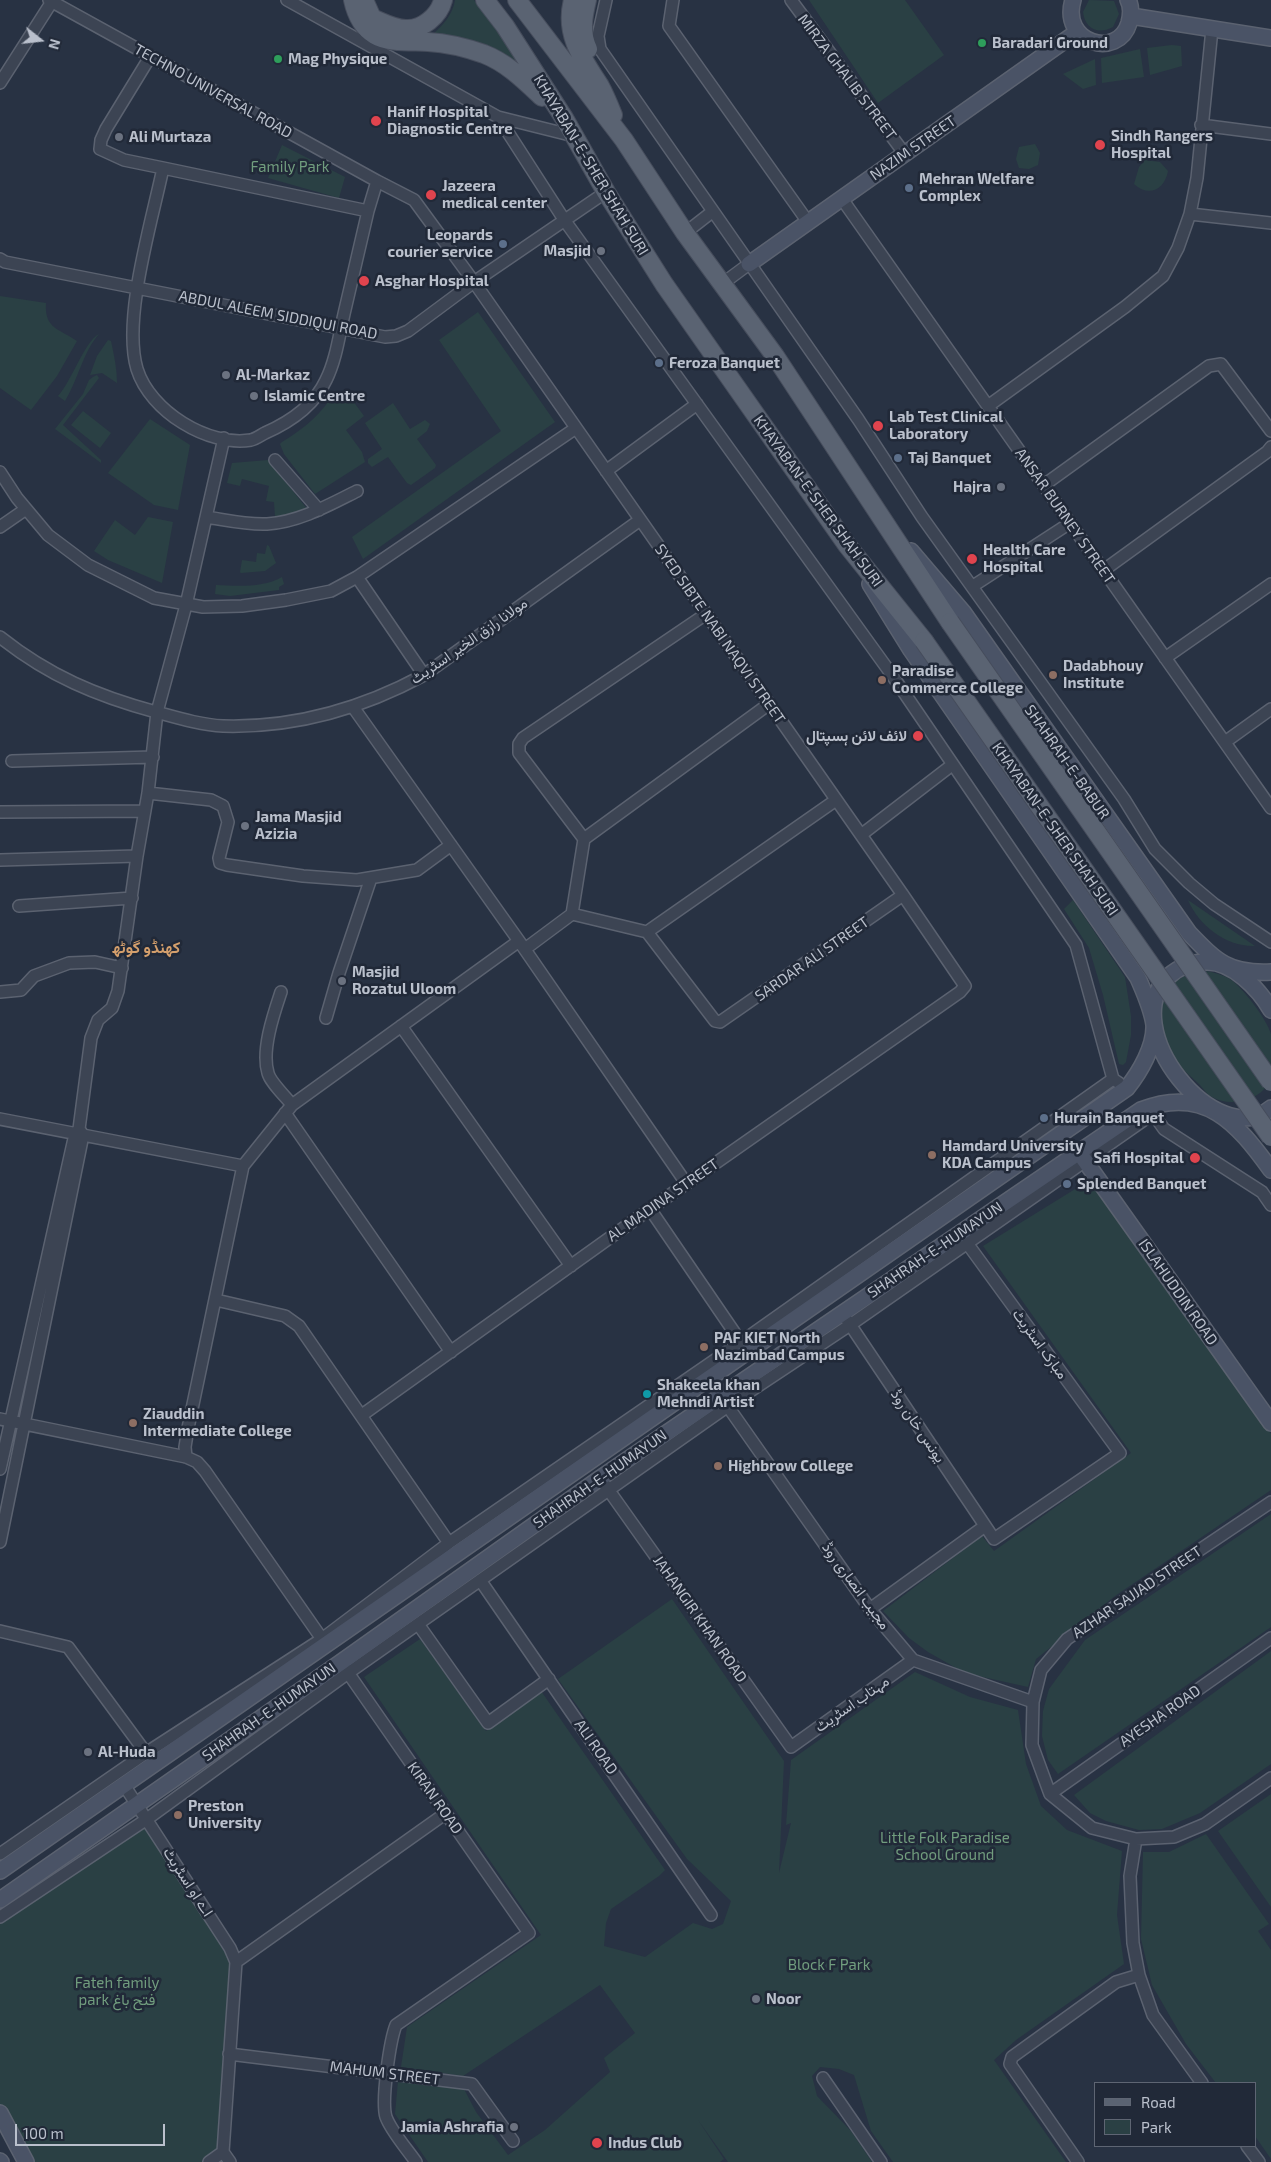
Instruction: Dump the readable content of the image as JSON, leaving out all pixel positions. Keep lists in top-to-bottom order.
{
  "streets": {
    "main road": [
      "NAZIM STREET",
      "KHAYABAN-E-SHER SHAH SURI",
      "SHAHRAH-E-BABUR",
      "SHAHRAH-E-HUMAYUN",
      "ISLAHUDDIN ROAD"
    ],
    "street": [
      "MIRZA GHALIB STREET",
      "TECHNO UNIVERSAL ROAD",
      "ABDUL ALEEM SIDDIQUI ROAD",
      "ANSAR BURNEY STREET",
      "SYED SIBTE NABI NAQVI STREET",
      "مولانا رازق الخیر اسٹریٹ",
      "SARDAR ALI STREET",
      "AL MADINA STREET",
      "مبارک اسٹریٹ",
      "یونس خان روڈ",
      "مجیب انصاری روڈ",
      "AZHAR SAJJAD STREET",
      "JAHANGIR KHAN ROAD",
      "مہتاب اسٹریٹ",
      "AYESHA ROAD",
      "ALI ROAD",
      "KIRAN ROAD",
      "اے او اسٹریٹ",
      "MAHUM STREET"
    ]
  },
  "crossings": [
    ["MIRZA GHALIB STREET", "NAZIM STREET"],
    ["TECHNO UNIVERSAL ROAD", "ABDUL ALEEM SIDDIQUI ROAD"],
    ["TECHNO UNIVERSAL ROAD", "SYED SIBTE NABI NAQVI STREET"],
    ["NAZIM STREET", "ANSAR BURNEY STREET"],
    ["KHAYABAN-E-SHER SHAH SURI", "ABDUL ALEEM SIDDIQUI ROAD"],
    ["KHAYABAN-E-SHER SHAH SURI", "SHAHRAH-E-BABUR"],
    ["ABDUL ALEEM SIDDIQUI ROAD", "SYED SIBTE NABI NAQVI STREET"],
    ["SYED SIBTE NABI NAQVI STREET", "مولانا رازق الخیر اسٹریٹ"],
    ["SYED SIBTE NABI NAQVI STREET", "SARDAR ALI STREET"],
    ["SYED SIBTE NABI NAQVI STREET", "AL MADINA STREET"],
    ["SHAHRAH-E-HUMAYUN", "ISLAHUDDIN ROAD"],
    ["SHAHRAH-E-HUMAYUN", "مبارک اسٹریٹ"],
    ["SHAHRAH-E-HUMAYUN", "یونس خان روڈ"],
    ["SHAHRAH-E-HUMAYUN", "مجیب انصاری روڈ"],
    ["SHAHRAH-E-HUMAYUN", "JAHANGIR KHAN ROAD"],
    ["SHAHRAH-E-HUMAYUN", "KIRAN ROAD"],
    ["SHAHRAH-E-HUMAYUN", "اے او اسٹریٹ"],
    ["مبارک اسٹریٹ", "یونس خان روڈ"],
    ["مجیب انصاری روڈ", "مہتاب اسٹریٹ"],
    ["AZHAR SAJJAD STREET", "AYESHA ROAD"],
    ["JAHANGIR KHAN ROAD", "مہتاب اسٹریٹ"],
    ["KIRAN ROAD", "MAHUM STREET"]
  ],
  "districts": ["کھنڈو گوٹھ"],
  "parks": [
    "Family Park",
    "Little Folk Paradise School Ground",
    "Block F Park",
    "Fateh family park فتح باغ"
  ],
  "places": [
    "Baradari Ground",
    "Mag Physique",
    "Hanif Hospital Diagnostic Centre",
    "Ali Murtaza",
    "Sindh Rangers Hospital",
    "Mehran Welfare Complex",
    "Jazeera medical center",
    "Leopards courier service",
    "Masjid",
    "Asghar Hospital",
    "Feroza Banquet",
    "Al-Markaz",
    "Islamic Centre",
    "Lab Test Clinical Laboratory",
    "Taj Banquet",
    "Hajra",
    "Health Care Hospital",
    "Dadabhouy Institute",
    "Paradise Commerce College",
    "لائف لائن ہسپتال",
    "Jama Masjid Azizia",
    "Masjid Rozatul Uloom",
    "Hurain Banquet",
    "Hamdard University KDA Campus",
    "Safi Hospital",
    "Splended Banquet",
    "PAF KIET North Nazimbad Campus",
    "Shakeela khan Mehndi Artist",
    "Ziauddin Intermediate College",
    "Highbrow College",
    "Al-Huda",
    "Preston University",
    "Noor",
    "Jamia Ashrafia",
    "Indus Club"
  ],
  "legend": ["Road", "Park"],
  "scale_bar": "100 m",
  "north": "right"
}
